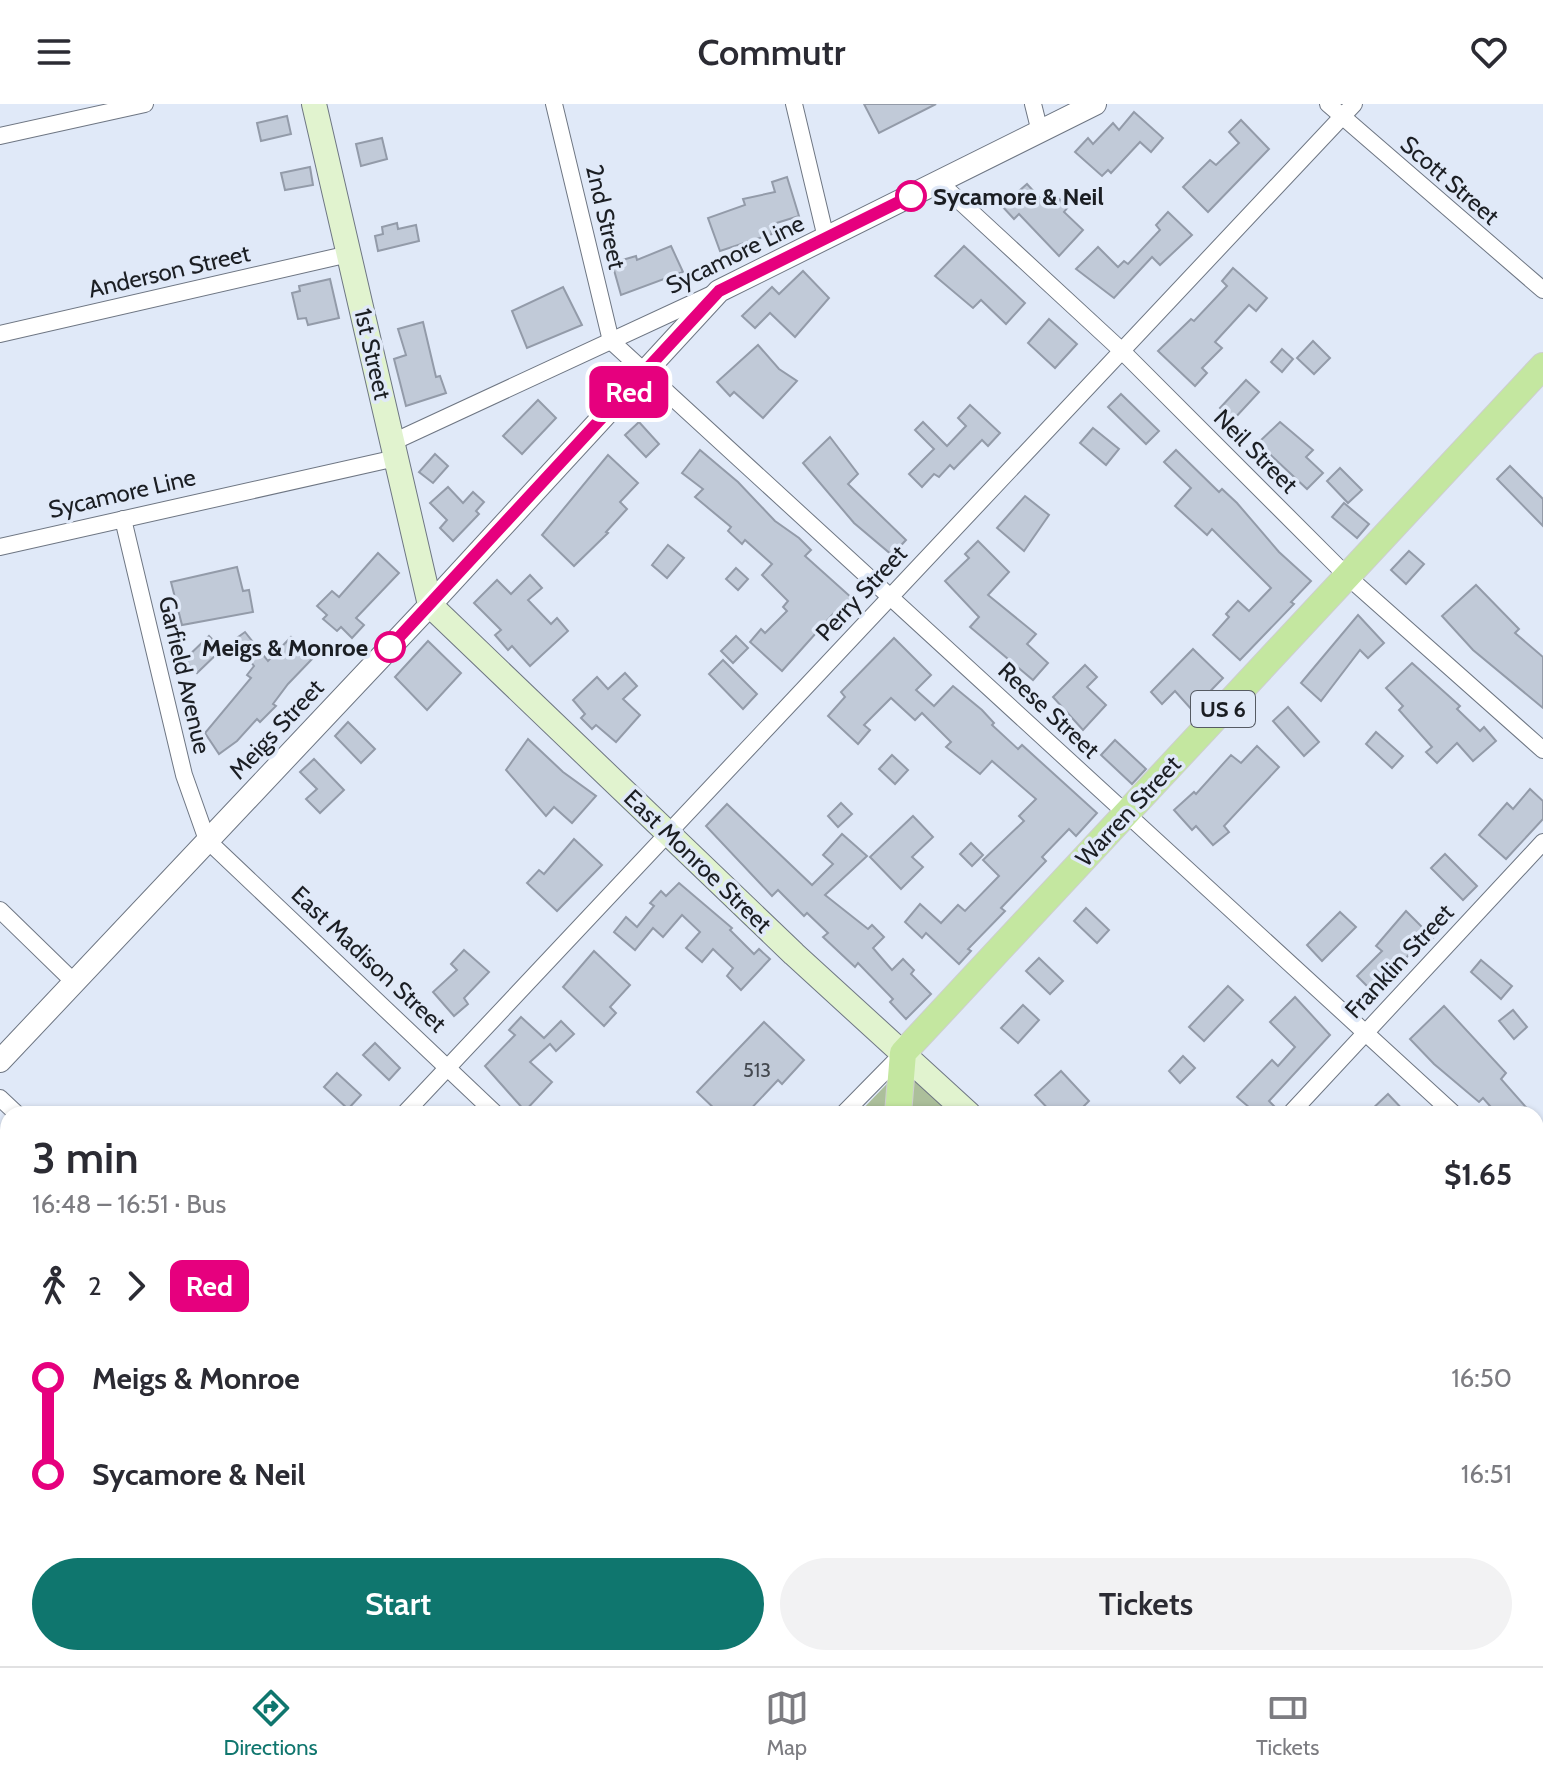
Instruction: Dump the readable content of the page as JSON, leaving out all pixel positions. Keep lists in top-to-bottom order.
{
  "streets": {
    "main road": [
      "1st Street",
      "US 6",
      "Warren Street",
      "East Monroe Street"
    ],
    "street": [
      "Scott Street",
      "2nd Street",
      "Sycamore Line",
      "Anderson Street",
      "Neil Street",
      "Perry Street",
      "Garfield Avenue",
      "Reese Street",
      "Meigs Street",
      "East Madison Street",
      "Franklin Street"
    ]
  },
  "crossings": [
    ["Scott Street", "Perry Street"],
    ["2nd Street", "Sycamore Line"],
    ["2nd Street", "Reese Street"],
    ["Sycamore Line", "1st Street"],
    ["Sycamore Line", "Neil Street"],
    ["Sycamore Line", "Garfield Avenue"],
    ["Sycamore Line", "Reese Street"],
    ["Sycamore Line", "Meigs Street"],
    ["Anderson Street", "1st Street"],
    ["1st Street", "Meigs Street"],
    ["1st Street", "East Monroe Street"],
    ["Neil Street", "Perry Street"],
    ["Neil Street", "Warren Street"],
    ["Perry Street", "Reese Street"],
    ["Perry Street", "East Monroe Street"],
    ["Perry Street", "East Madison Street"],
    ["Garfield Avenue", "Meigs Street"],
    ["Garfield Avenue", "East Madison Street"],
    ["Reese Street", "Meigs Street"],
    ["Reese Street", "Warren Street"],
    ["Reese Street", "Franklin Street"],
    ["Meigs Street", "East Monroe Street"],
    ["Meigs Street", "East Madison Street"],
    ["Warren Street", "East Monroe Street"]
  ],
  "places": ["Sycamore & Neil", "Meigs & Monroe"],
  "lines": ["bus line Red"],
  "house_numbers": ["513"],
  "page": {
    "header": "Commutr",
    "on_map": "Red",
    "heading": ["3 min", "16:48 – 16:51 · Bus", "$1.65"],
    "legs": ["2", "Red"],
    "list": [
      {
        "name": "Meigs & Monroe",
        "value": "16:50"
      },
      {
        "name": "Sycamore & Neil",
        "value": "16:51"
      }
    ],
    "buttons": ["Start", "Tickets"],
    "tabs": ["Directions", "Map", "Tickets"]
  }
}
